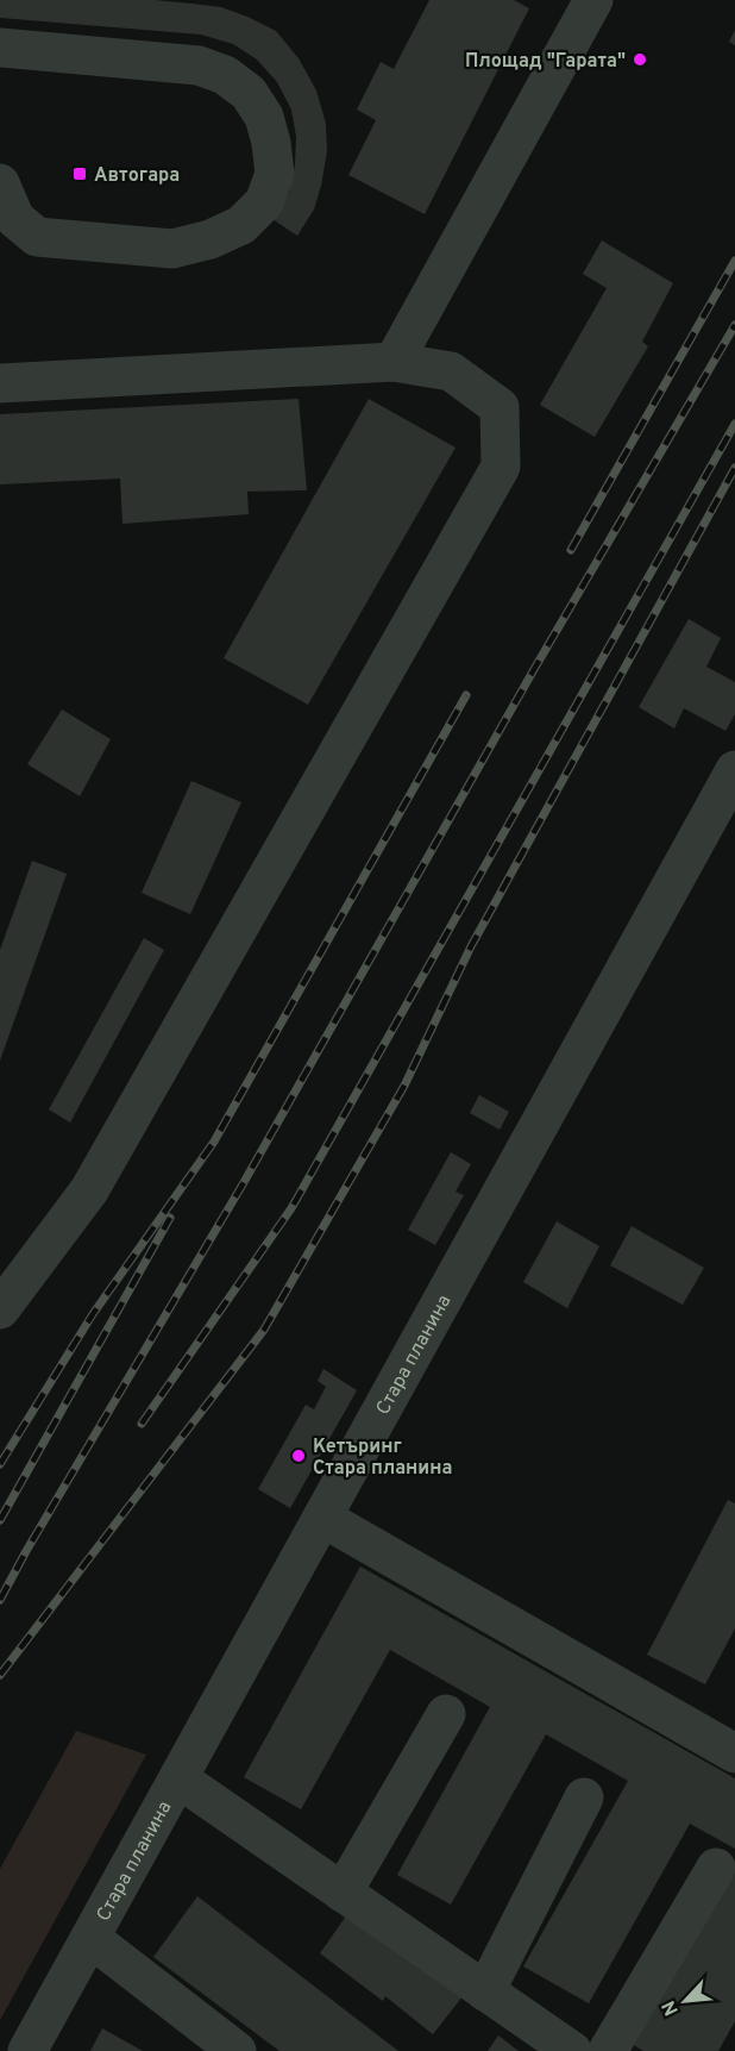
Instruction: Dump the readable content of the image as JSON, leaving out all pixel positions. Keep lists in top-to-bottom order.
{
  "streets": {
    "street": ["Стара планина"]
  },
  "places": {
    "other": ["Площад \"Гарата\"", "Кетъринг Стара планина"],
    "transit": ["Автогара"]
  },
  "north": "bottom left"
}
